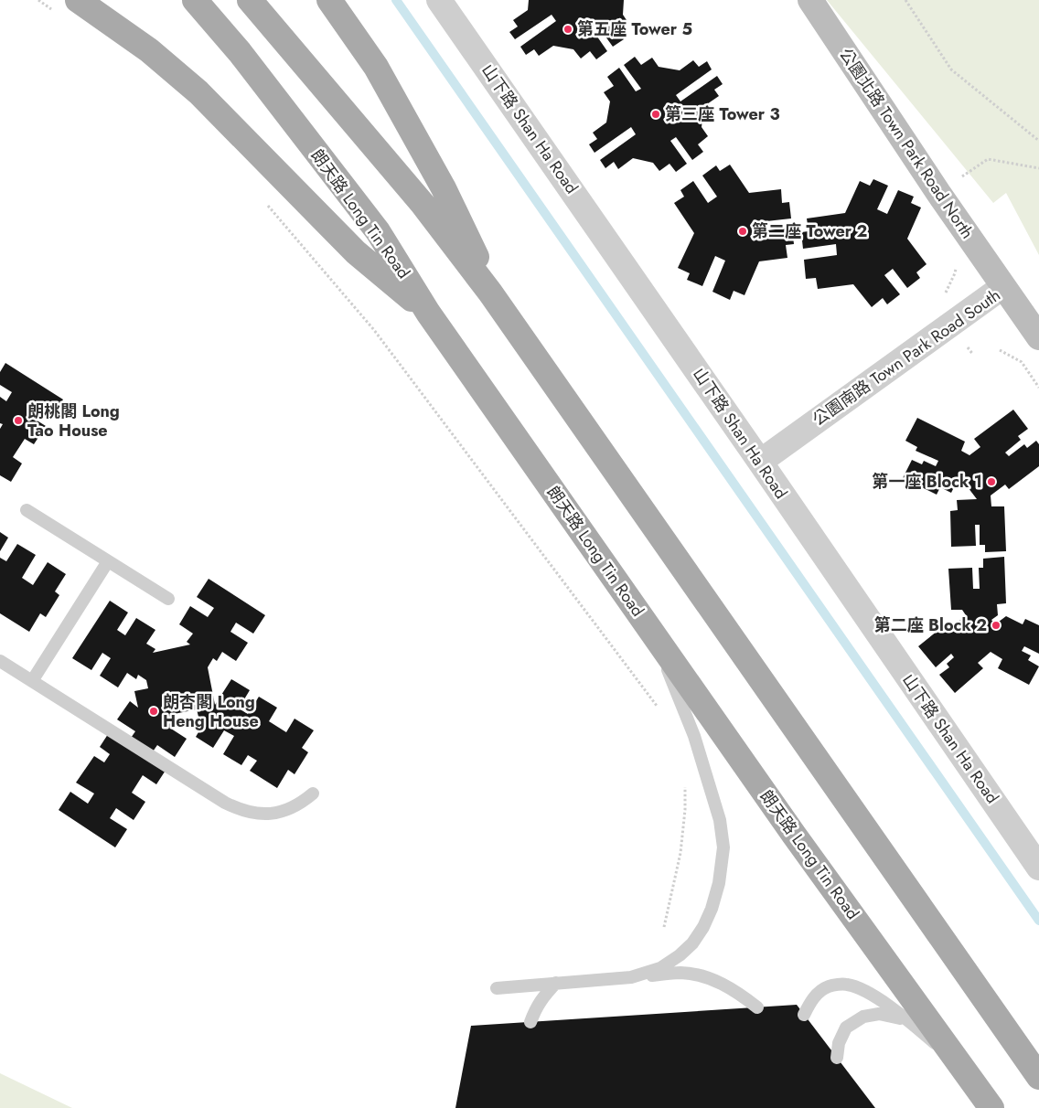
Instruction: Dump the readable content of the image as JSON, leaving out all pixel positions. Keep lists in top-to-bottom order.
{
  "streets": {
    "main road": ["朗天路 Long Tin Road"],
    "street": ["山下路 Shan Ha Road", "公園北路 Town Park Road North", "公園南路 Town Park Road South"]
  },
  "crossings": [
    ["山下路 Shan Ha Road", "公園南路 Town Park Road South"],
    ["公園北路 Town Park Road North", "公園南路 Town Park Road South"]
  ],
  "places": [
    "第五座 Tower 5",
    "第三座 Tower 3",
    "第二座 Tower 2",
    "朗桃閣 Long Tao House",
    "第一座 Block 1",
    "第二座 Block 2",
    "朗杏閣 Long Heng House"
  ]
}
